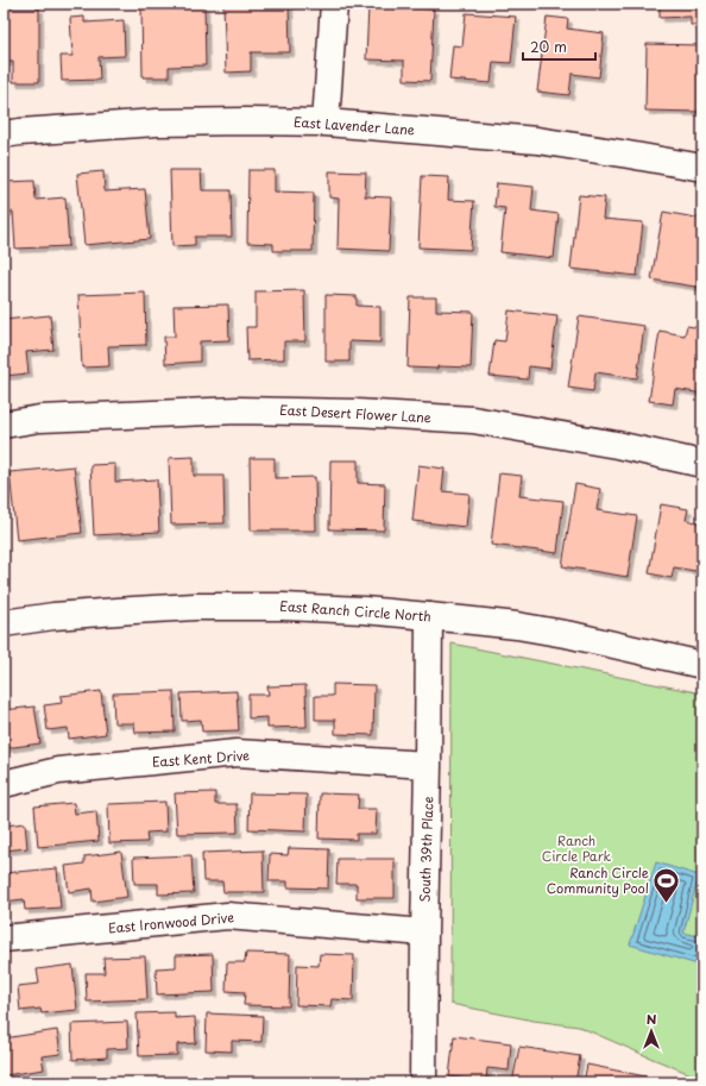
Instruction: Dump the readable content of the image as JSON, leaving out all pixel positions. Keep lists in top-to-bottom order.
{
  "streets": {
    "street": [
      "East Lavender Lane",
      "East Desert Flower Lane",
      "East Ranch Circle North",
      "East Kent Drive",
      "South 39th Place",
      "East Ironwood Drive"
    ]
  },
  "crossings": [
    ["East Ranch Circle North", "South 39th Place"],
    ["East Kent Drive", "South 39th Place"],
    ["South 39th Place", "East Ironwood Drive"]
  ],
  "parks": ["Ranch Circle Park"],
  "places": {
    "sports": ["Ranch Circle Community Pool"]
  },
  "scale_bar": "20 m",
  "north": "top"
}
